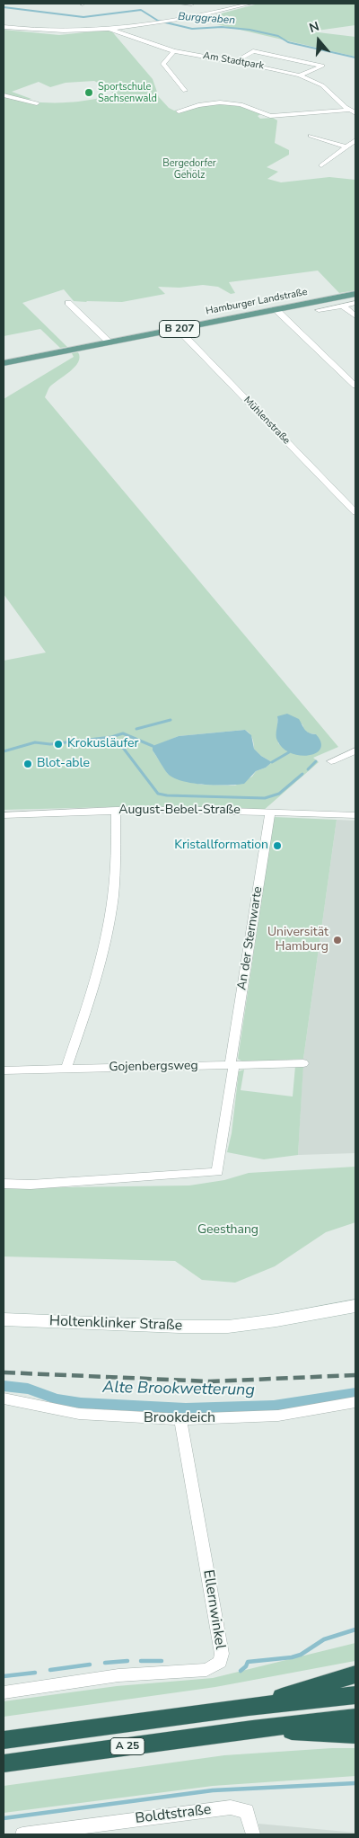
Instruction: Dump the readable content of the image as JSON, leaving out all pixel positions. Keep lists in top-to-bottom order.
{
  "streets": {
    "highway": ["A 25"],
    "main road": ["Hamburger Landstraße", "B 207", "Holtenklinker Straße"],
    "street": [
      "Am Stadtpark",
      "Mühlenstraße",
      "August-Bebel-Straße",
      "An der Sternwarte",
      "Gojenbergsweg",
      "Brookdeich",
      "Ellernwinkel",
      "Boldtstraße"
    ]
  },
  "crossings": [
    ["Hamburger Landstraße", "Mühlenstraße"],
    ["August-Bebel-Straße", "An der Sternwarte"],
    ["An der Sternwarte", "Gojenbergsweg"],
    ["Brookdeich", "Ellernwinkel"]
  ],
  "water": ["Burggraben", "Alte Brookwetterung"],
  "parks": ["Bergedorfer Gehölz", "Geesthang"],
  "places": [
    "Sportschule Sachsenwald",
    "Krokusläufer",
    "Blot-able",
    "Kristallformation",
    "Universität Hamburg"
  ],
  "north": "top"
}
